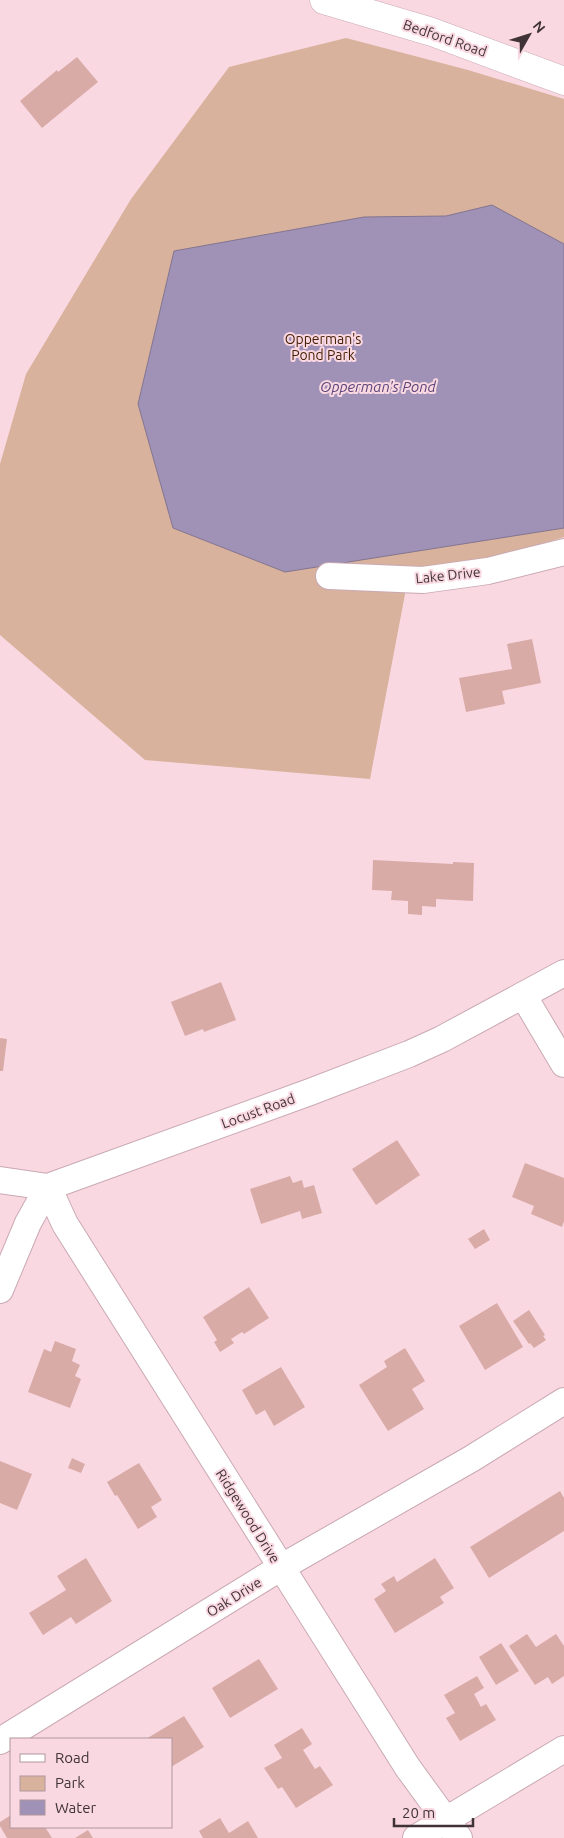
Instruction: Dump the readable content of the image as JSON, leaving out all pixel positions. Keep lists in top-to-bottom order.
{
  "streets": {
    "main road": ["Bedford Road"],
    "street": [
      "Lake Drive",
      "Locust Road",
      "Ridgewood Drive",
      "Oak Drive"
    ]
  },
  "crossings": [
    ["Locust Road", "Ridgewood Drive"],
    ["Ridgewood Drive", "Oak Drive"]
  ],
  "water": ["Opperman's Pond"],
  "parks": ["Opperman's Pond Park"],
  "legend": ["Road", "Park", "Water"],
  "scale_bar": "20 m",
  "north": "top right"
}
